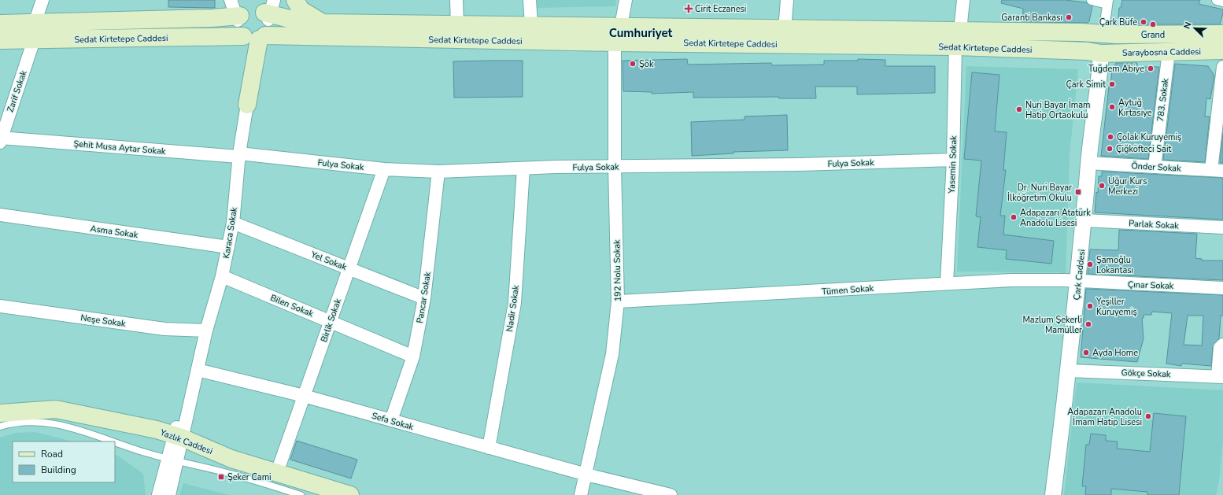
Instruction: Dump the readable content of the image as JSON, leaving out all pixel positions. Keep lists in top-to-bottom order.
{
  "streets": {
    "main road": ["Sedat Kirtetepe Caddesi", "Saraybosna Caddesi", "Yazlık Caddesi"],
    "street": [
      "Zarif Sokak",
      "783. Sokak",
      "Şehit Musa Aytar Sokak",
      "Fulya Sokak",
      "Yasemin Sokak",
      "Önder Sokak",
      "Parlak Sokak",
      "Asma Sokak",
      "Karaca Sokak",
      "Yel Sokak",
      "192 Nolu Sokak",
      "Çark Caddesi",
      "Çınar Sokak",
      "Tümen Sokak",
      "Pancar Sokak",
      "Bilen Sokak",
      "Nadir Sokak",
      "Neşe Sokak",
      "Birlik Sokak",
      "Gökçe Sokak",
      "Sefa Sokak"
    ]
  },
  "crossings": [
    ["Sedat Kirtetepe Caddesi", "Saraybosna Caddesi"],
    ["Sedat Kirtetepe Caddesi", "Zarif Sokak"],
    ["Sedat Kirtetepe Caddesi", "Yasemin Sokak"],
    ["Sedat Kirtetepe Caddesi", "192 Nolu Sokak"],
    ["Sedat Kirtetepe Caddesi", "Çark Caddesi"],
    ["Saraybosna Caddesi", "783. Sokak"],
    ["Saraybosna Caddesi", "Çark Caddesi"],
    ["Zarif Sokak", "Şehit Musa Aytar Sokak"],
    ["783. Sokak", "Önder Sokak"],
    ["Şehit Musa Aytar Sokak", "Fulya Sokak"],
    ["Şehit Musa Aytar Sokak", "Karaca Sokak"],
    ["Fulya Sokak", "Yasemin Sokak"],
    ["Fulya Sokak", "Karaca Sokak"],
    ["Fulya Sokak", "192 Nolu Sokak"],
    ["Fulya Sokak", "Pancar Sokak"],
    ["Fulya Sokak", "Nadir Sokak"],
    ["Fulya Sokak", "Birlik Sokak"],
    ["Yasemin Sokak", "Tümen Sokak"],
    ["Önder Sokak", "Çark Caddesi"],
    ["Parlak Sokak", "Çark Caddesi"],
    ["Asma Sokak", "Karaca Sokak"],
    ["Karaca Sokak", "Yel Sokak"],
    ["Karaca Sokak", "Bilen Sokak"],
    ["Karaca Sokak", "Neşe Sokak"],
    ["Karaca Sokak", "Sefa Sokak"],
    ["Karaca Sokak", "Yazlık Caddesi"],
    ["Yel Sokak", "Pancar Sokak"],
    ["Yel Sokak", "Birlik Sokak"],
    ["192 Nolu Sokak", "Tümen Sokak"],
    ["192 Nolu Sokak", "Sefa Sokak"],
    ["Çark Caddesi", "Çınar Sokak"],
    ["Çark Caddesi", "Tümen Sokak"],
    ["Çark Caddesi", "Gökçe Sokak"],
    ["Çınar Sokak", "Tümen Sokak"],
    ["Pancar Sokak", "Bilen Sokak"],
    ["Pancar Sokak", "Sefa Sokak"],
    ["Bilen Sokak", "Birlik Sokak"],
    ["Nadir Sokak", "Sefa Sokak"],
    ["Birlik Sokak", "Sefa Sokak"],
    ["Birlik Sokak", "Yazlık Caddesi"]
  ],
  "districts": ["Cumhuriyet"],
  "places": {
    "health": ["Cirit Eczanesi"],
    "other": [
      "Garanti Bankası",
      "Çark Büfe",
      "Grand",
      "Şok",
      "Tuğdem Abiye",
      "Çark Simit",
      "Aytuğ Kırtasiye",
      "Nuri Bayar İmam Hatip Ortaokulu",
      "Çolak Kuruyemiş",
      "Çiğköfteci Sait",
      "Uğur Kurs Merkezi",
      "Adapazarı Atatürk Anadolu Lisesi",
      "Şamoğlu Lokantası",
      "Yeşiller Kuruyemiş",
      "Mazlum Şekerli Mamüller",
      "Ayda Home",
      "Adapazarı Anadolu İmam Hatip Lisesi"
    ],
    "transit": ["Dr. Nuri Bayar İlköğretim Okulu", "Şeker Cami"]
  },
  "legend": ["Road", "Building"],
  "north": "top left"
}
